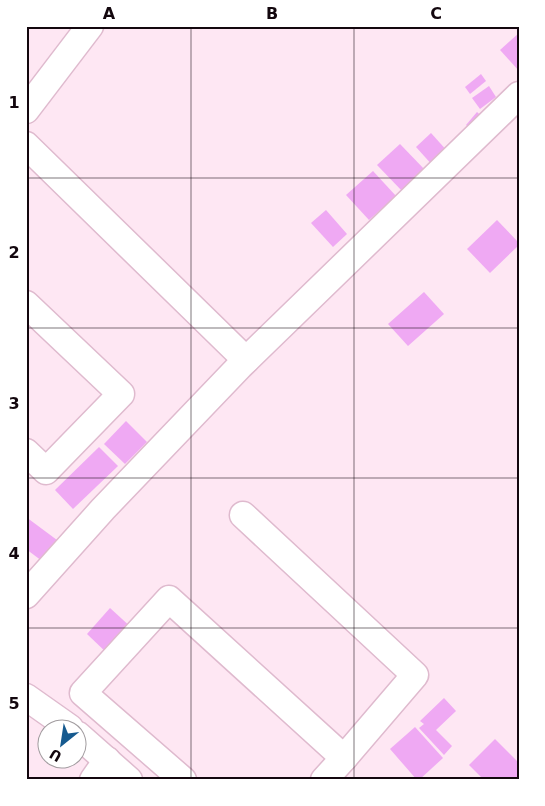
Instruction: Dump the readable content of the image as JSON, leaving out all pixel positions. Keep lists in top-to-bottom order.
{
  "north": "bottom left",
  "grid": {
    "columns": ["A", "B", "C"],
    "rows": [
      "1",
      "2",
      "3",
      "4",
      "5"
    ]
  }
}
